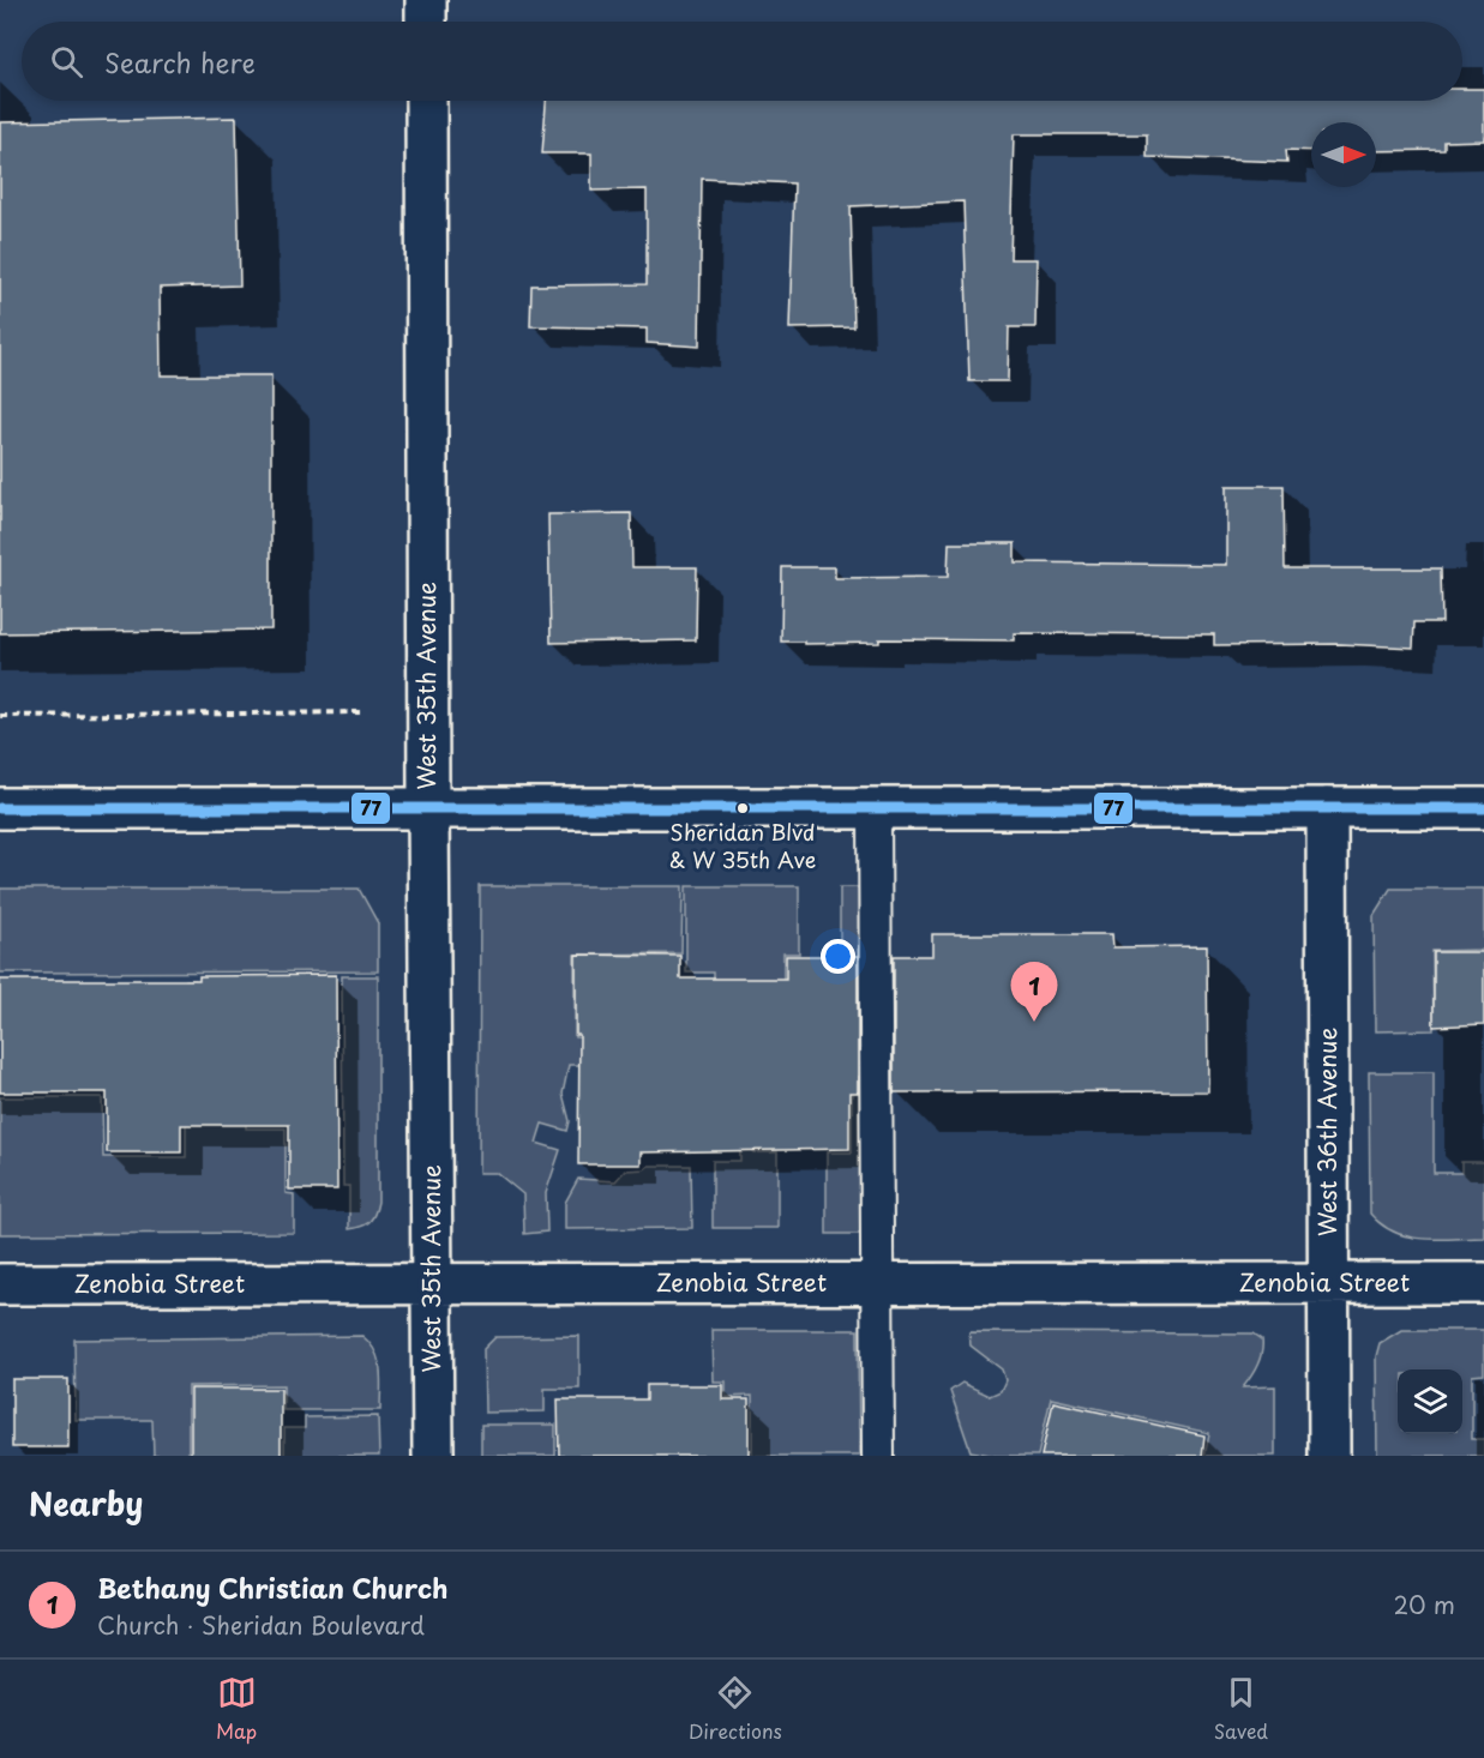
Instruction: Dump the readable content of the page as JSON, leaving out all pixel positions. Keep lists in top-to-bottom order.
{
  "streets": {
    "street": ["West 35th Avenue", "West 36th Avenue", "Zenobia Street"]
  },
  "crossings": [
    ["West 35th Avenue", "Zenobia Street"],
    ["West 36th Avenue", "Zenobia Street"]
  ],
  "places": ["Sheridan Blvd & W 35th Ave"],
  "lines": ["transit line 77"],
  "north": "right",
  "page": {
    "search": "Search here",
    "pins": "1",
    "heading": "Nearby",
    "list": [
      {
        "mark": "1",
        "name": "Bethany Christian Church",
        "note": "Church · Sheridan Boulevard",
        "value": "20 m"
      }
    ],
    "nav": ["Map", "Directions", "Saved"]
  }
}
